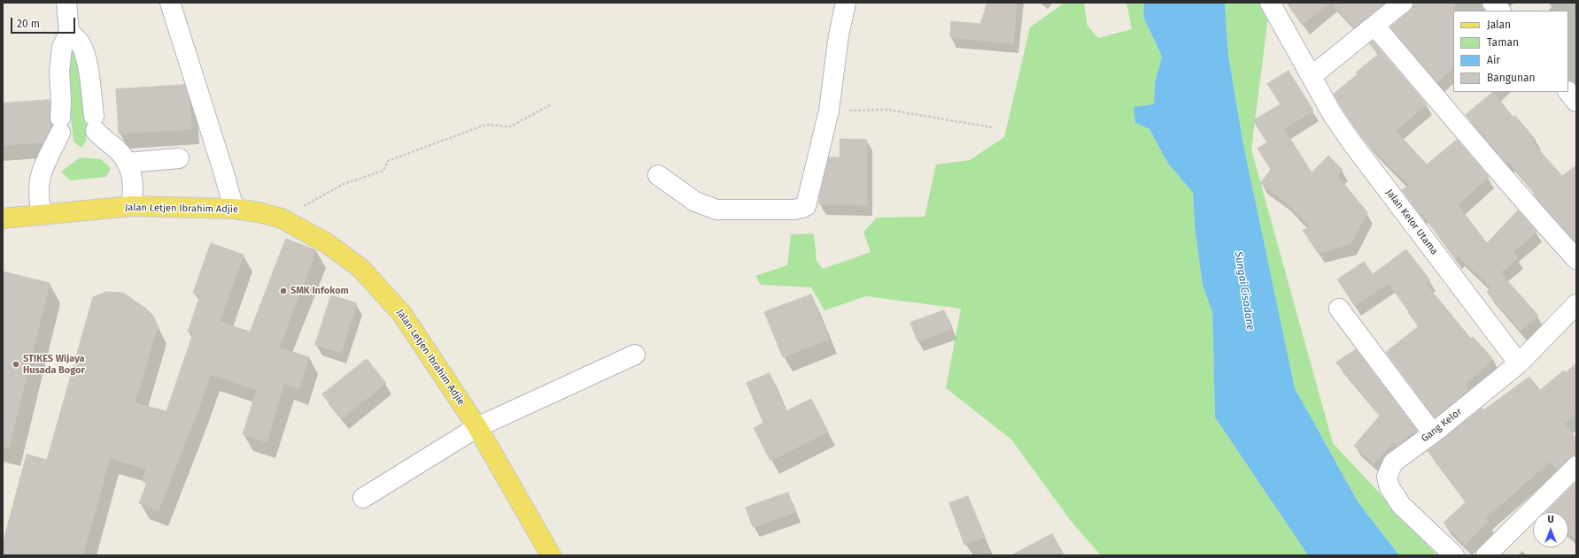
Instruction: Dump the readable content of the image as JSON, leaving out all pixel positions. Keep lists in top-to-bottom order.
{
  "streets": {
    "main road": ["Jalan Letjen Ibrahim Adjie"],
    "street": ["Jalan Kelor Utama", "Gang Kelor"]
  },
  "crossings": [
    ["Jalan Kelor Utama", "Gang Kelor"]
  ],
  "water": ["Sungai Cisadane"],
  "places": ["SMK Infokom", "STIKES Wijaya Husada Bogor"],
  "legend": [
    "Jalan",
    "Taman",
    "Air",
    "Bangunan"
  ],
  "scale_bar": "20 m",
  "north": "top"
}
